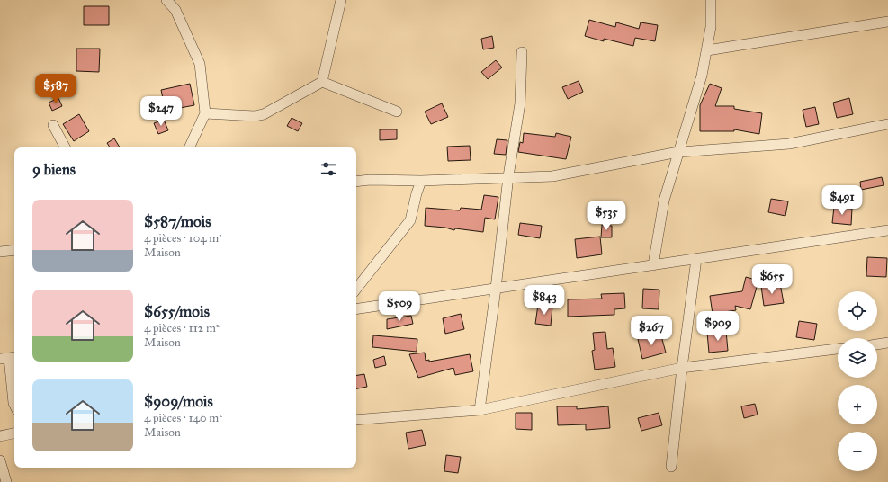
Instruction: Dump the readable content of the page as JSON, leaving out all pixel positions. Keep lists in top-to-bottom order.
{
  "page": {
    "price": [
      "$587",
      "$247",
      "$491",
      "$535",
      "$655",
      "$843",
      "$509",
      "$909",
      "$267"
    ],
    "heading": "9 biens",
    "list": [
      {
        "name": "$587/mois",
        "note": "4 pièces · 104 m² · Maison"
      },
      {
        "name": "$655/mois",
        "note": "4 pièces · 112 m² · Maison"
      },
      {
        "name": "$909/mois",
        "note": "4 pièces · 140 m² · Maison"
      }
    ],
    "map_buttons": ["+", "−"]
  }
}
